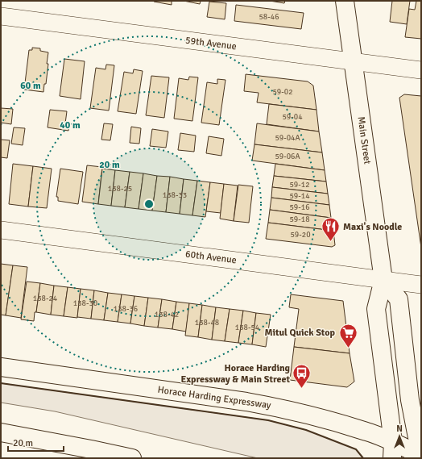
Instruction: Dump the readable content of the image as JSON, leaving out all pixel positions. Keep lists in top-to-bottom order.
{
  "streets": {
    "main road": ["Main Street", "Horace Harding Expressway"],
    "street": ["59th Avenue", "60th Avenue"]
  },
  "crossings": [
    ["59th Avenue", "Main Street"],
    ["Main Street", "60th Avenue"],
    ["Main Street", "Horace Harding Expressway"]
  ],
  "places": {
    "restaurant": ["Maxi's Noodle"],
    "supermarket": ["Mitul Quick Stop"],
    "bus stop": ["Horace Harding Expressway & Main Street"]
  },
  "house_numbers": [
    "58-46",
    "59-02",
    "59-04",
    "59-04A",
    "59-06A",
    "59-12",
    "138-25",
    "138-33",
    "59-14",
    "59-16",
    "59-18",
    "59-20",
    "138-24",
    "138-30",
    "138-36",
    "138-42",
    "138-48",
    "138-54"
  ],
  "scale_bar": "20 m",
  "north": "top",
  "rings": ["60 m", "40 m", "20 m"]
}
